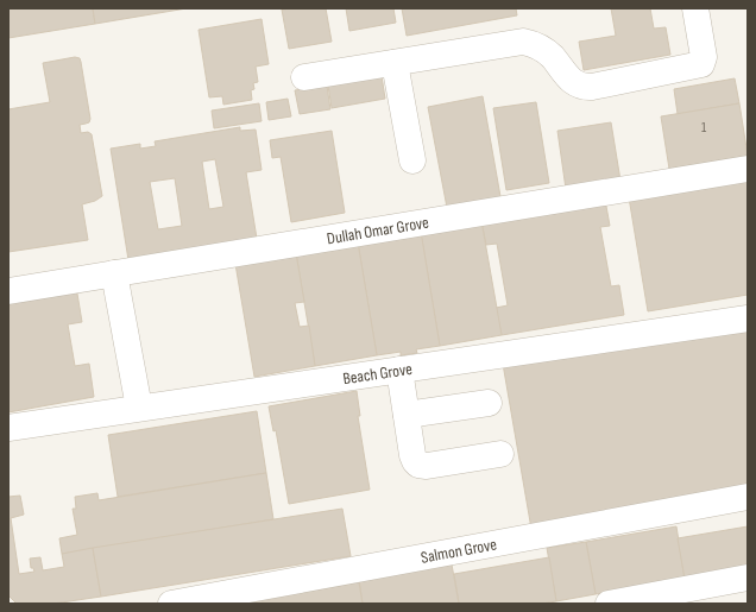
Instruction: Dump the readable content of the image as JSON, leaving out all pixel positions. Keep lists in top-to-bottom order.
{
  "streets": {
    "street": ["Dullah Omar Grove", "Beach Grove", "Salmon Grove"]
  },
  "house_numbers": ["1"]
}
